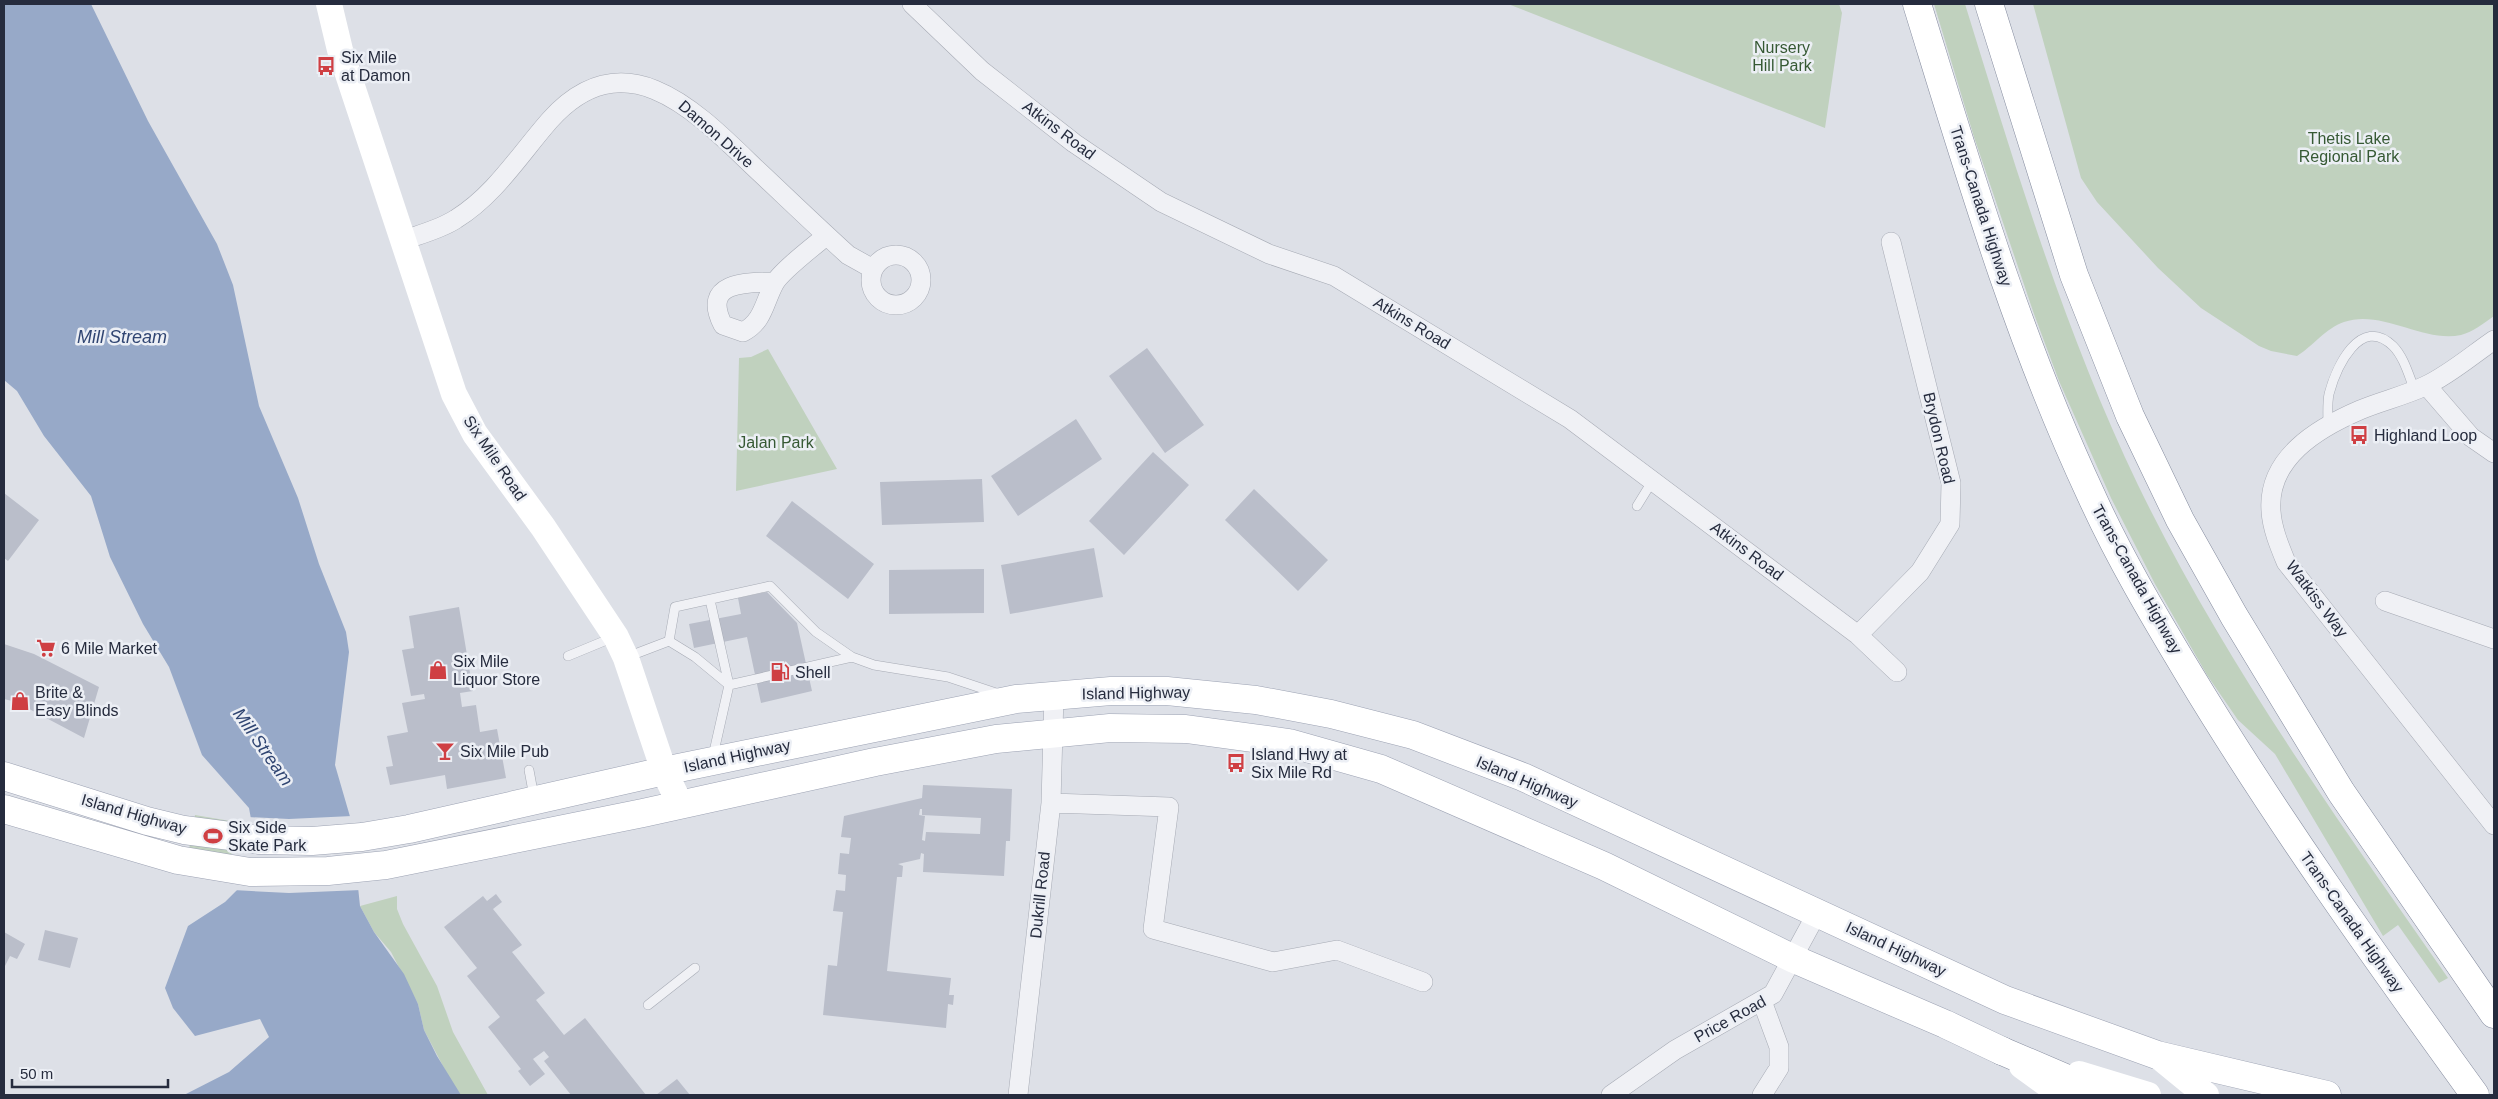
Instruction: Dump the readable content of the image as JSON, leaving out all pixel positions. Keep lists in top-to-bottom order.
{
  "streets": {
    "main road": ["Trans-Canada Highway", "Six Mile Road", "Island Highway"],
    "street": [
      "Atkins Road",
      "Damon Drive",
      "Brydon Road",
      "Watkiss Way",
      "Dukrill Road",
      "Price Road"
    ]
  },
  "crossings": [
    ["Atkins Road", "Brydon Road"],
    ["Damon Drive", "Six Mile Road"],
    ["Six Mile Road", "Island Highway"],
    ["Island Highway", "Dukrill Road"],
    ["Island Highway", "Price Road"]
  ],
  "water": ["Mill Stream"],
  "parks": ["Nursery Hill Park", "Thetis Lake Regional Park", "Jalan Park"],
  "places": {
    "bus stop": ["Six Mile at Damon", "Highland Loop", "Island Hwy at Six Mile Rd"],
    "supermarket": ["6 Mile Market"],
    "shop": ["Six Mile Liquor Store", "Brite & Easy Blinds"],
    "fuel station": ["Shell"],
    "bar": ["Six Mile Pub"],
    "sports": ["Six Side Skate Park"]
  },
  "scale_bar": "50 m"
}
